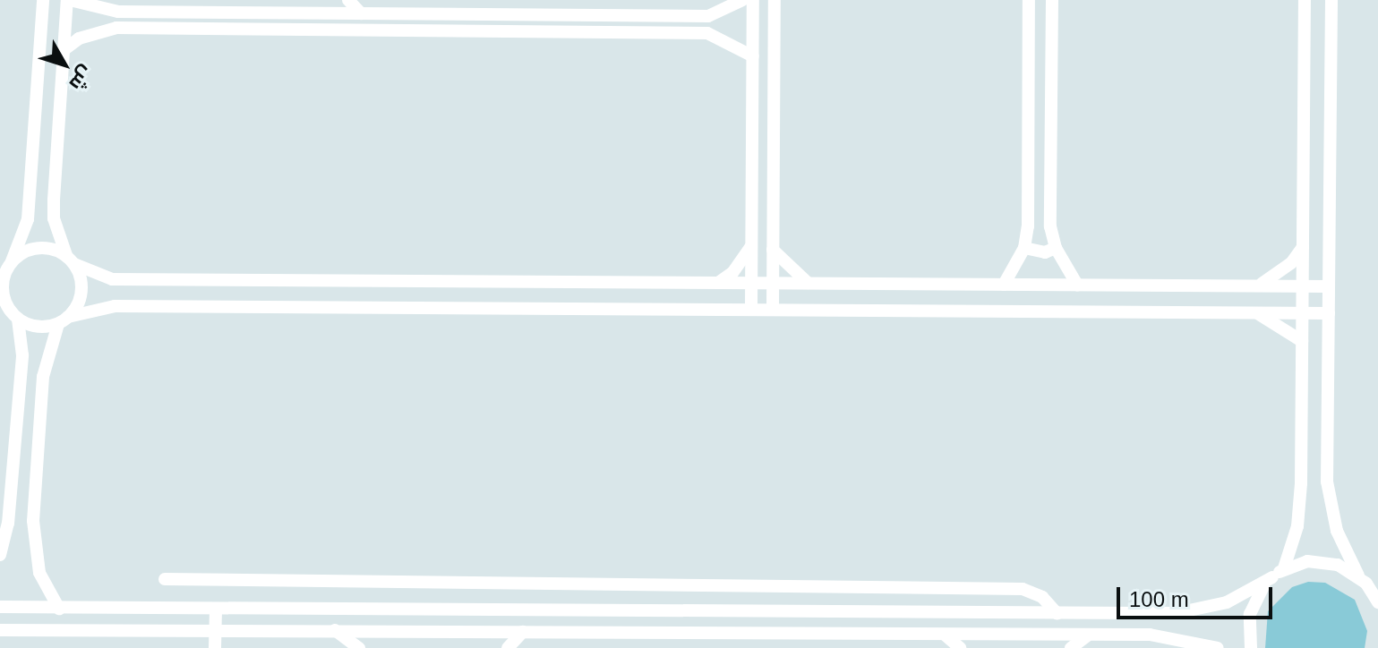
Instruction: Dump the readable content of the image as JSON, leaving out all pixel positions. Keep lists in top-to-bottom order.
{
  "scale_bar": "100 m",
  "north": "bottom right"
}
